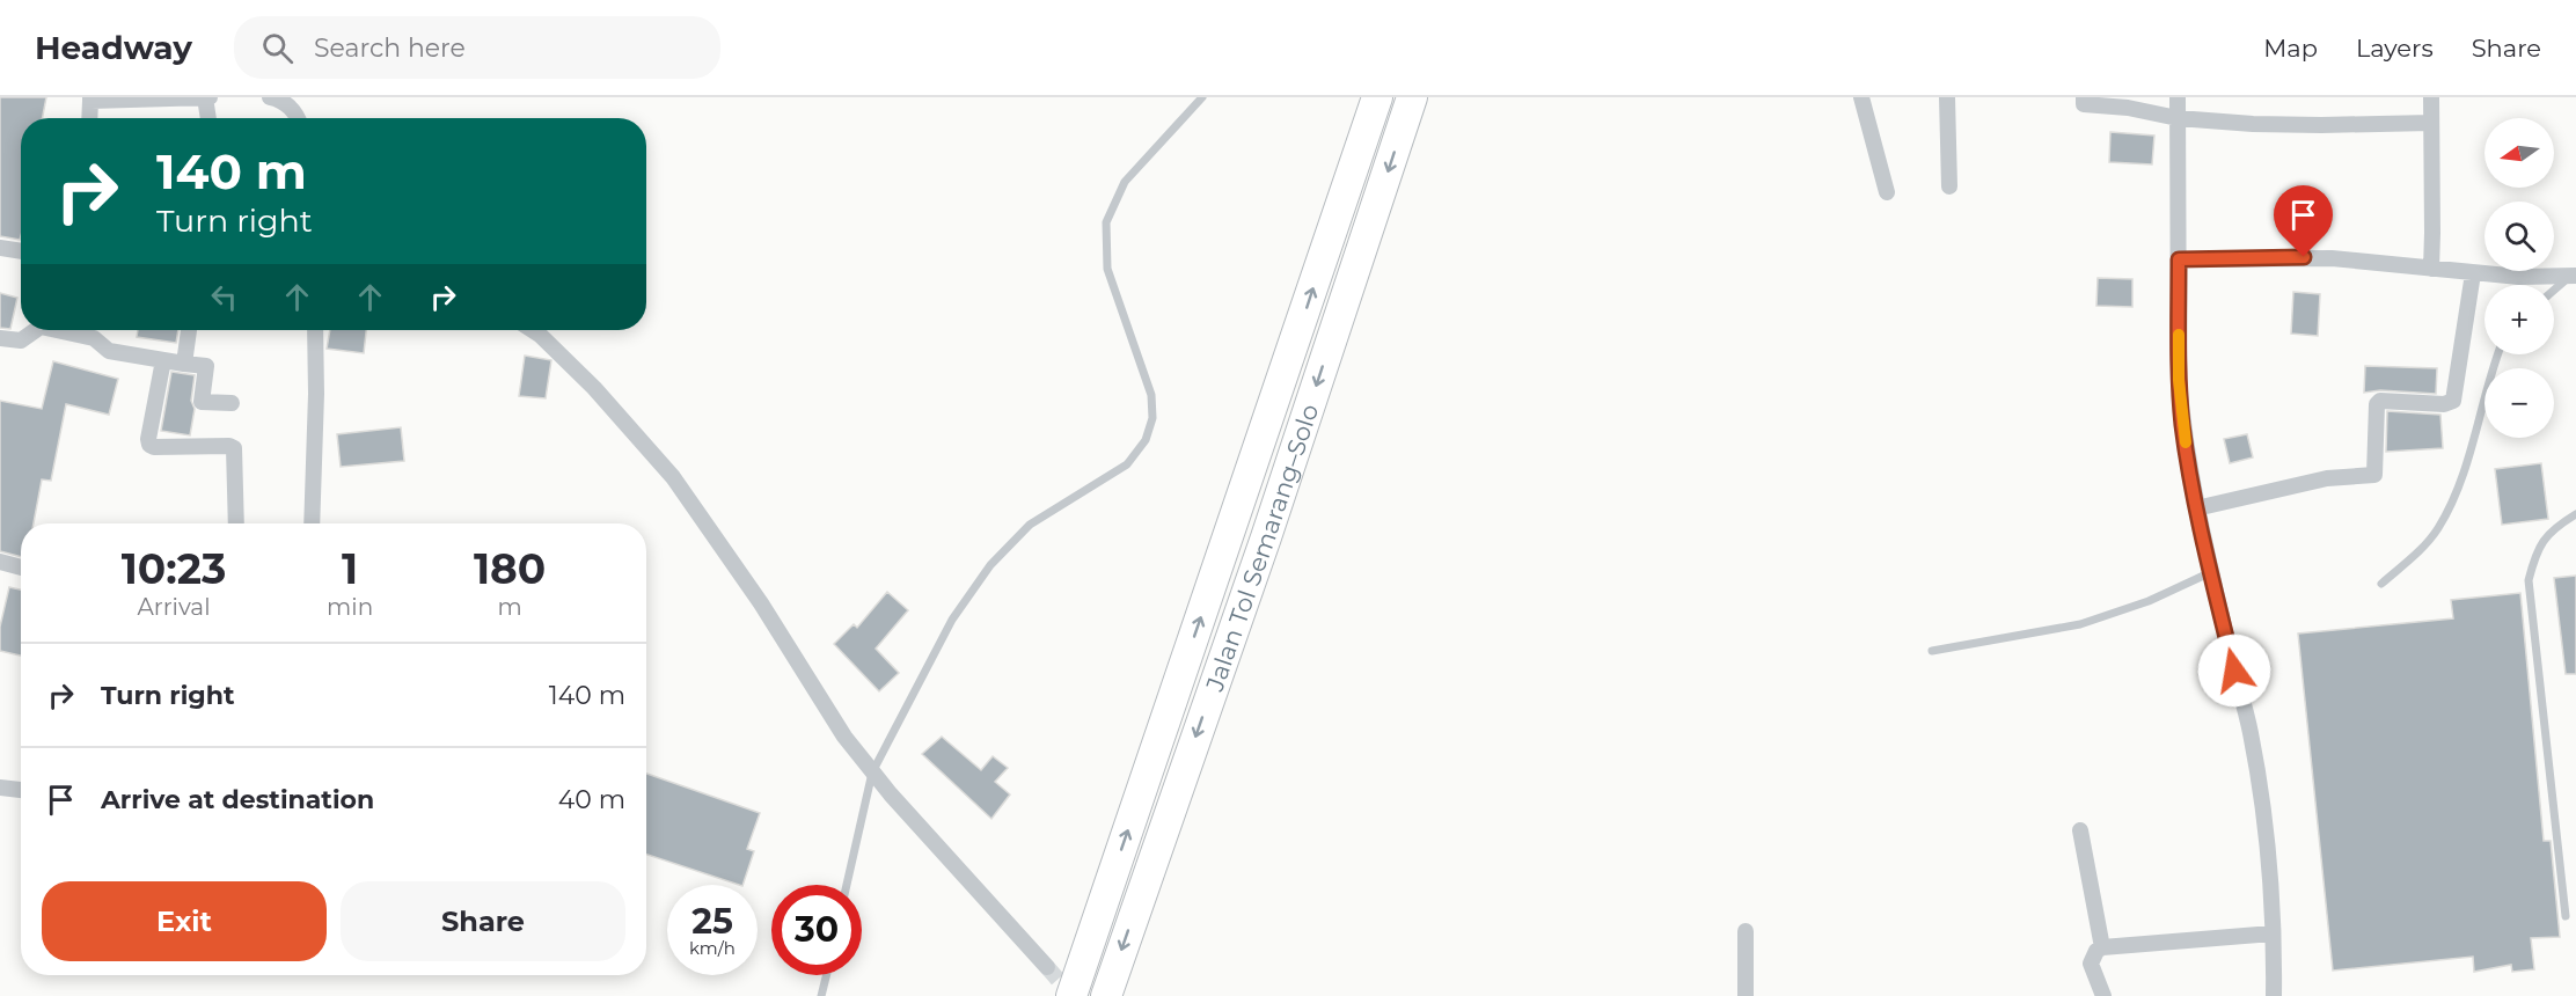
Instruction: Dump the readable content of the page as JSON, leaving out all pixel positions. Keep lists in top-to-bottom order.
{
  "streets": {
    "highway": ["Jalan Tol Semarang–Solo"]
  },
  "north": "left",
  "page": {
    "header": "Headway",
    "search": "Search here",
    "nav": ["Map", "Layers", "Share"],
    "map_buttons": ["+", "−"],
    "turn": ["140 m", "Turn right"],
    "eta": [
      "10:23",
      "Arrival",
      "1",
      "min",
      "180",
      "m"
    ],
    "list": [
      {
        "name": "Turn right",
        "value": "140 m"
      },
      {
        "name": "Arrive at destination",
        "value": "40 m"
      }
    ],
    "buttons": ["Exit", "Share"],
    "speed": "25 km/h",
    "limit": "30"
  }
}
